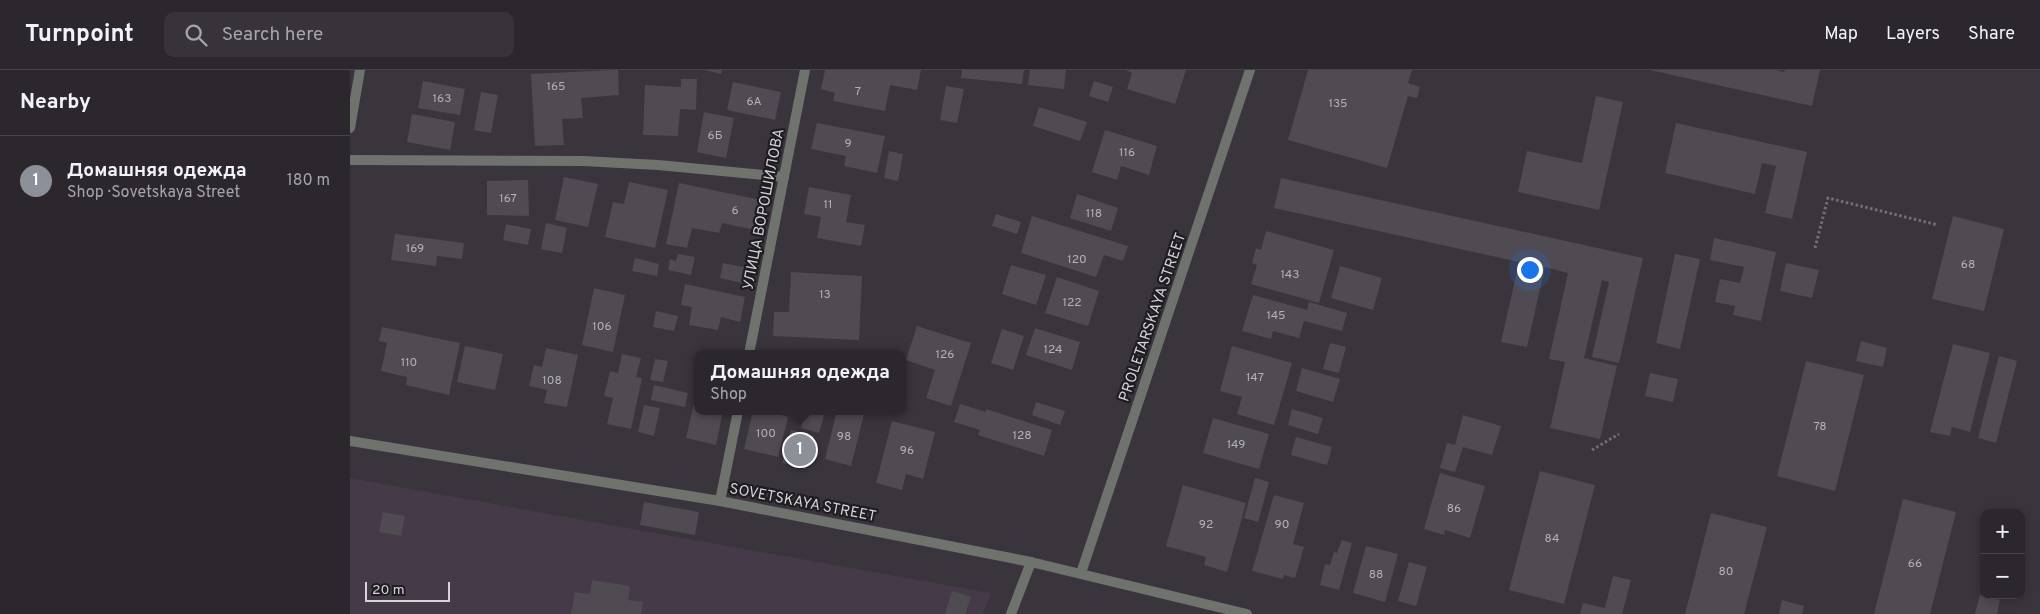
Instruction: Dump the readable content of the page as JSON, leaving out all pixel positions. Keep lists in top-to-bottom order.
{
  "streets": {
    "street": ["УЛИЦА ВОРОШИЛОВА", "PROLETARSKAYA STREET", "SOVETSKAYA STREET"]
  },
  "crossings": [
    ["PROLETARSKAYA STREET", "SOVETSKAYA STREET"]
  ],
  "house_numbers": [
    "165",
    "7",
    "163",
    "6А",
    "135",
    "6Б",
    "9",
    "116",
    "167",
    "11",
    "6",
    "118",
    "169",
    "120",
    "68",
    "143",
    "13",
    "122",
    "145",
    "106",
    "124",
    "126",
    "110",
    "147",
    "108",
    "78",
    "100",
    "128",
    "98",
    "149",
    "96",
    "86",
    "92",
    "90",
    "84",
    "66",
    "80",
    "88"
  ],
  "scale_bar": "20 m",
  "page": {
    "header": "Turnpoint",
    "search": "Search here",
    "nav": ["Map", "Layers", "Share"],
    "heading": "Nearby",
    "list": [
      {
        "mark": "1",
        "name": "Домашняя одежда",
        "note": "Shop · Sovetskaya Street",
        "value": "180 m"
      }
    ],
    "popup": ["Домашняя одежда", "Shop"],
    "pins": "1",
    "map_buttons": ["+", "−"],
    "scale": "20 m"
  }
}
